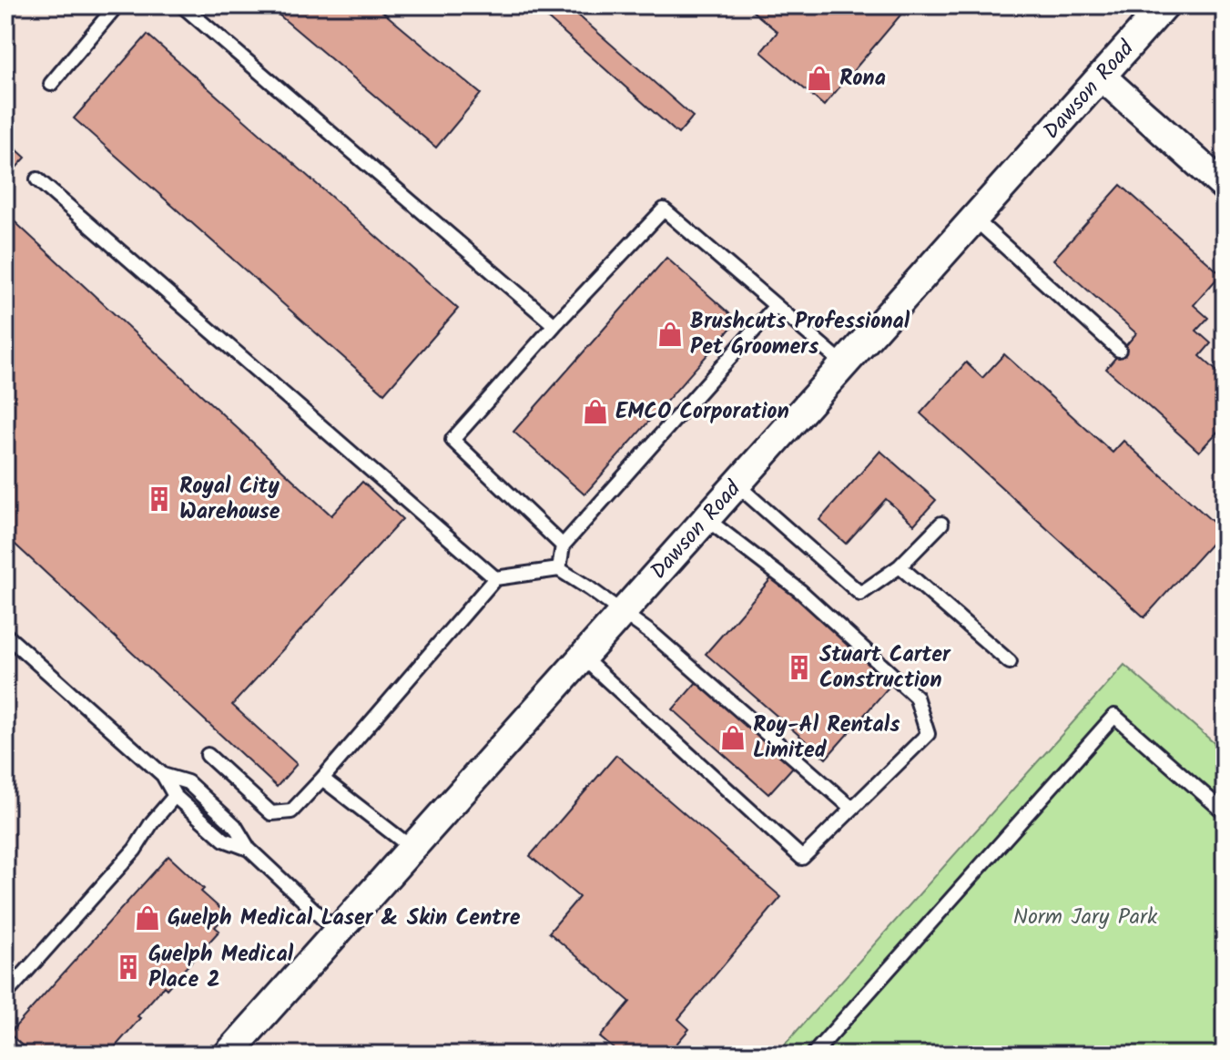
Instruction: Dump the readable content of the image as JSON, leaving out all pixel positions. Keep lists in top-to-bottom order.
{
  "streets": {
    "street": ["Dawson Road"]
  },
  "parks": ["Norm Jary Park"],
  "places": {
    "shop": [
      "Rona",
      "Brushcuts Professional Pet Groomers",
      "EMCO Corporation",
      "Roy-Al Rentals Limited",
      "Guelph Medical Laser & Skin Centre"
    ],
    "building": ["Royal City Warehouse", "Stuart Carter Construction", "Guelph Medical Place 2"]
  }
}
